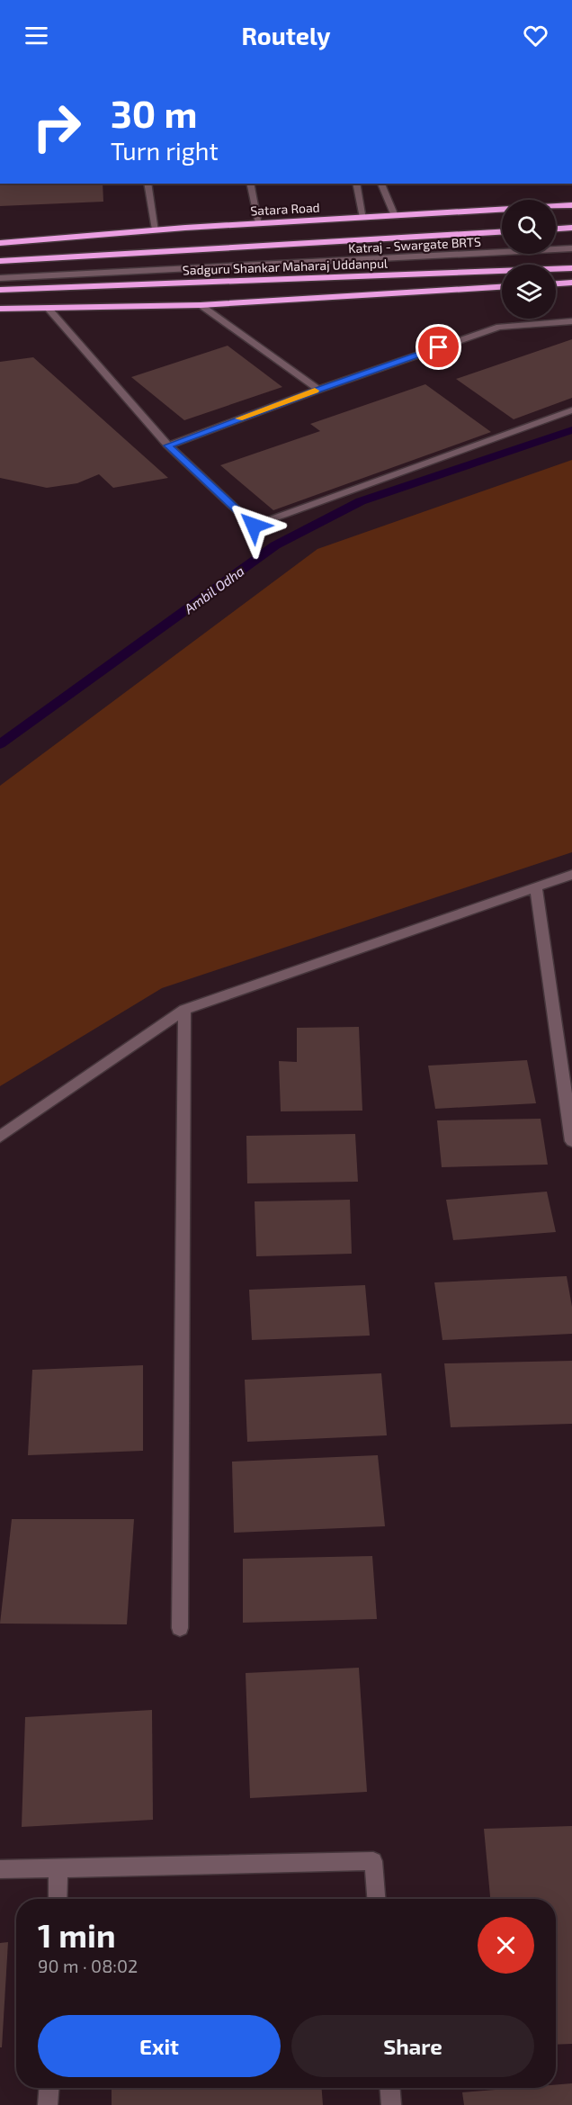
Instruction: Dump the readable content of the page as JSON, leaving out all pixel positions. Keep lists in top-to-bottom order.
{
  "streets": {
    "highway": ["Satara Road", "Sadguru Shankar Maharaj Uddanpul"],
    "street": ["Katraj - Swargate BRTS"]
  },
  "water": ["Ambil Odha"],
  "page": {
    "header": "Routely",
    "turn": ["30 m", "Turn right"],
    "heading": ["1 min", "90 m · 08:02"],
    "buttons": ["Exit", "Share"]
  }
}
